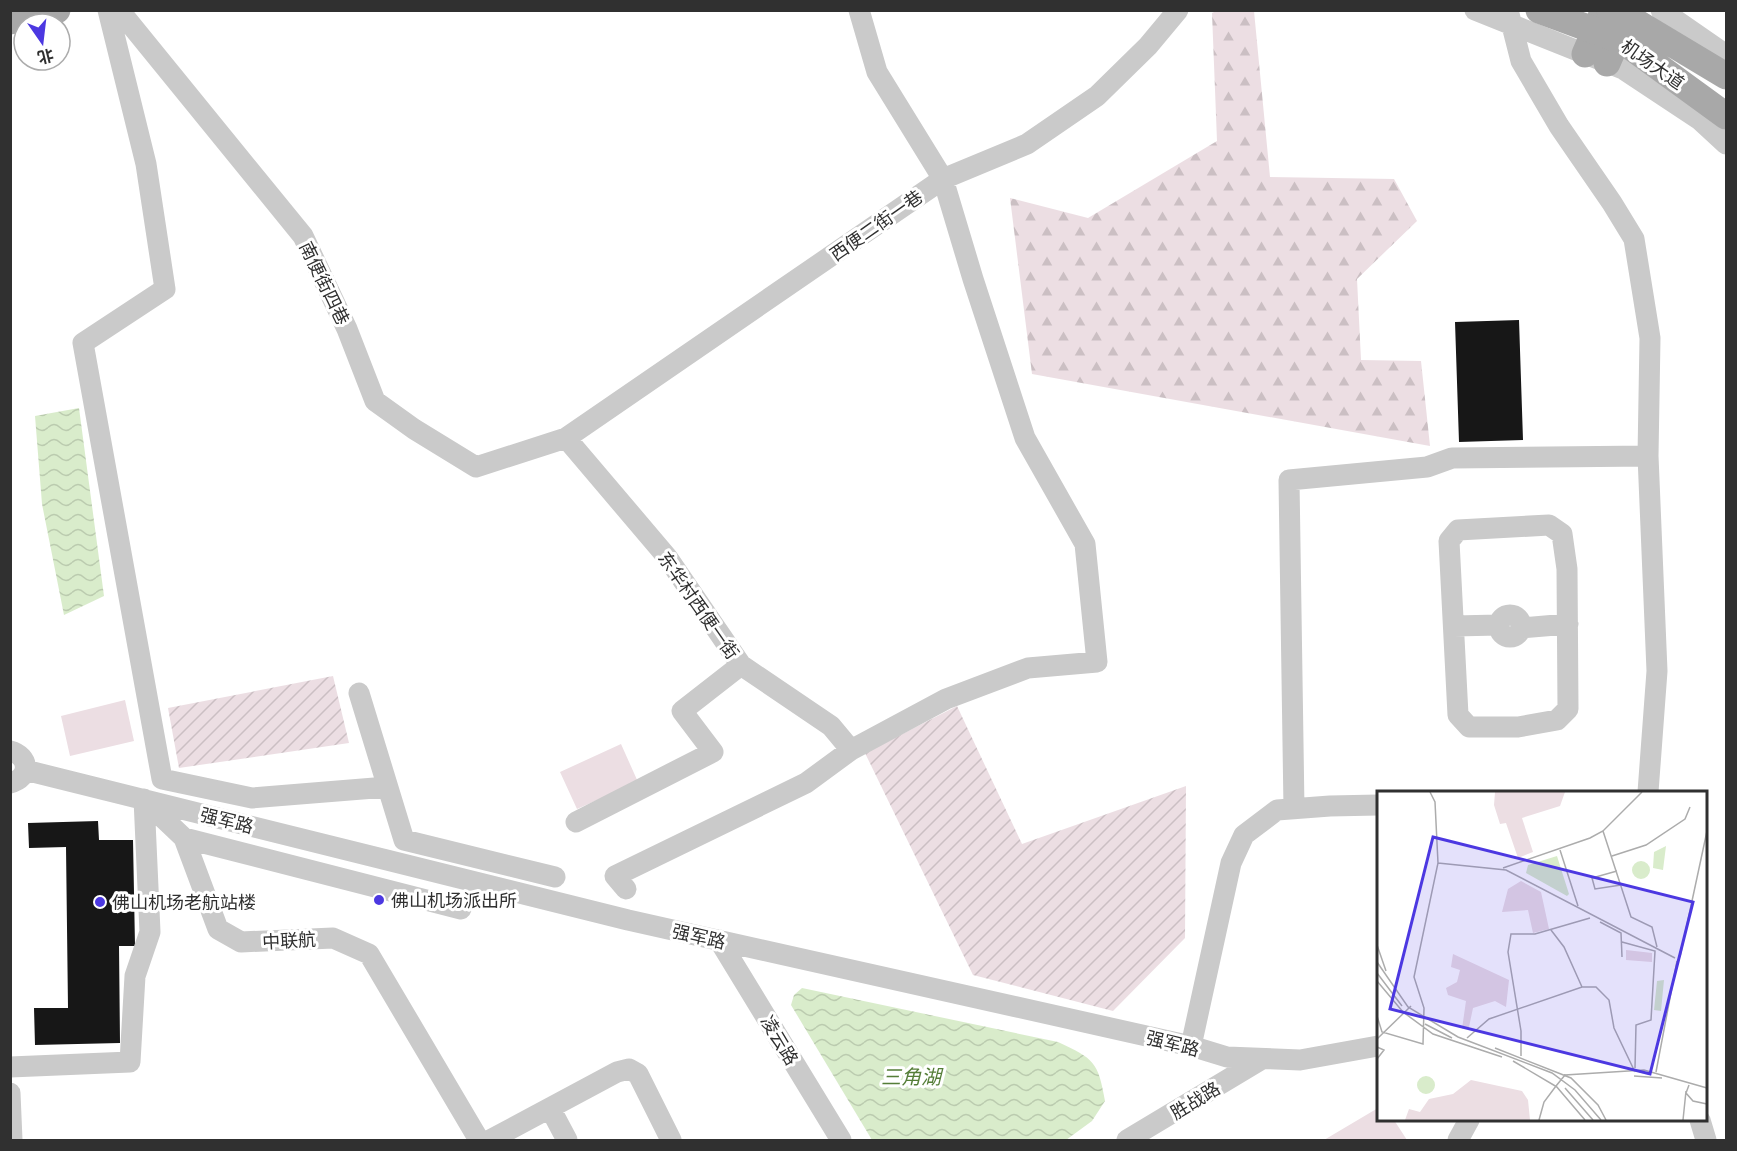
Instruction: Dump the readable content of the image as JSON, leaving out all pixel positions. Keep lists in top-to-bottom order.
{
  "streets": {
    "main road": ["机场大道"],
    "street": [
      "西便二街一巷",
      "南便街四巷",
      "东华村西便一街",
      "强军路",
      "中联航",
      "凌云路",
      "胜战路"
    ]
  },
  "crossings": [
    ["西便二街一巷", "南便街四巷"],
    ["西便二街一巷", "东华村西便一街"],
    ["南便街四巷", "东华村西便一街"],
    ["强军路", "中联航"],
    ["强军路", "凌云路"],
    ["强军路", "胜战路"]
  ],
  "water": ["三角湖"],
  "places": ["佛山机场派出所", "佛山机场老航站楼"],
  "north": "bottom"
}
